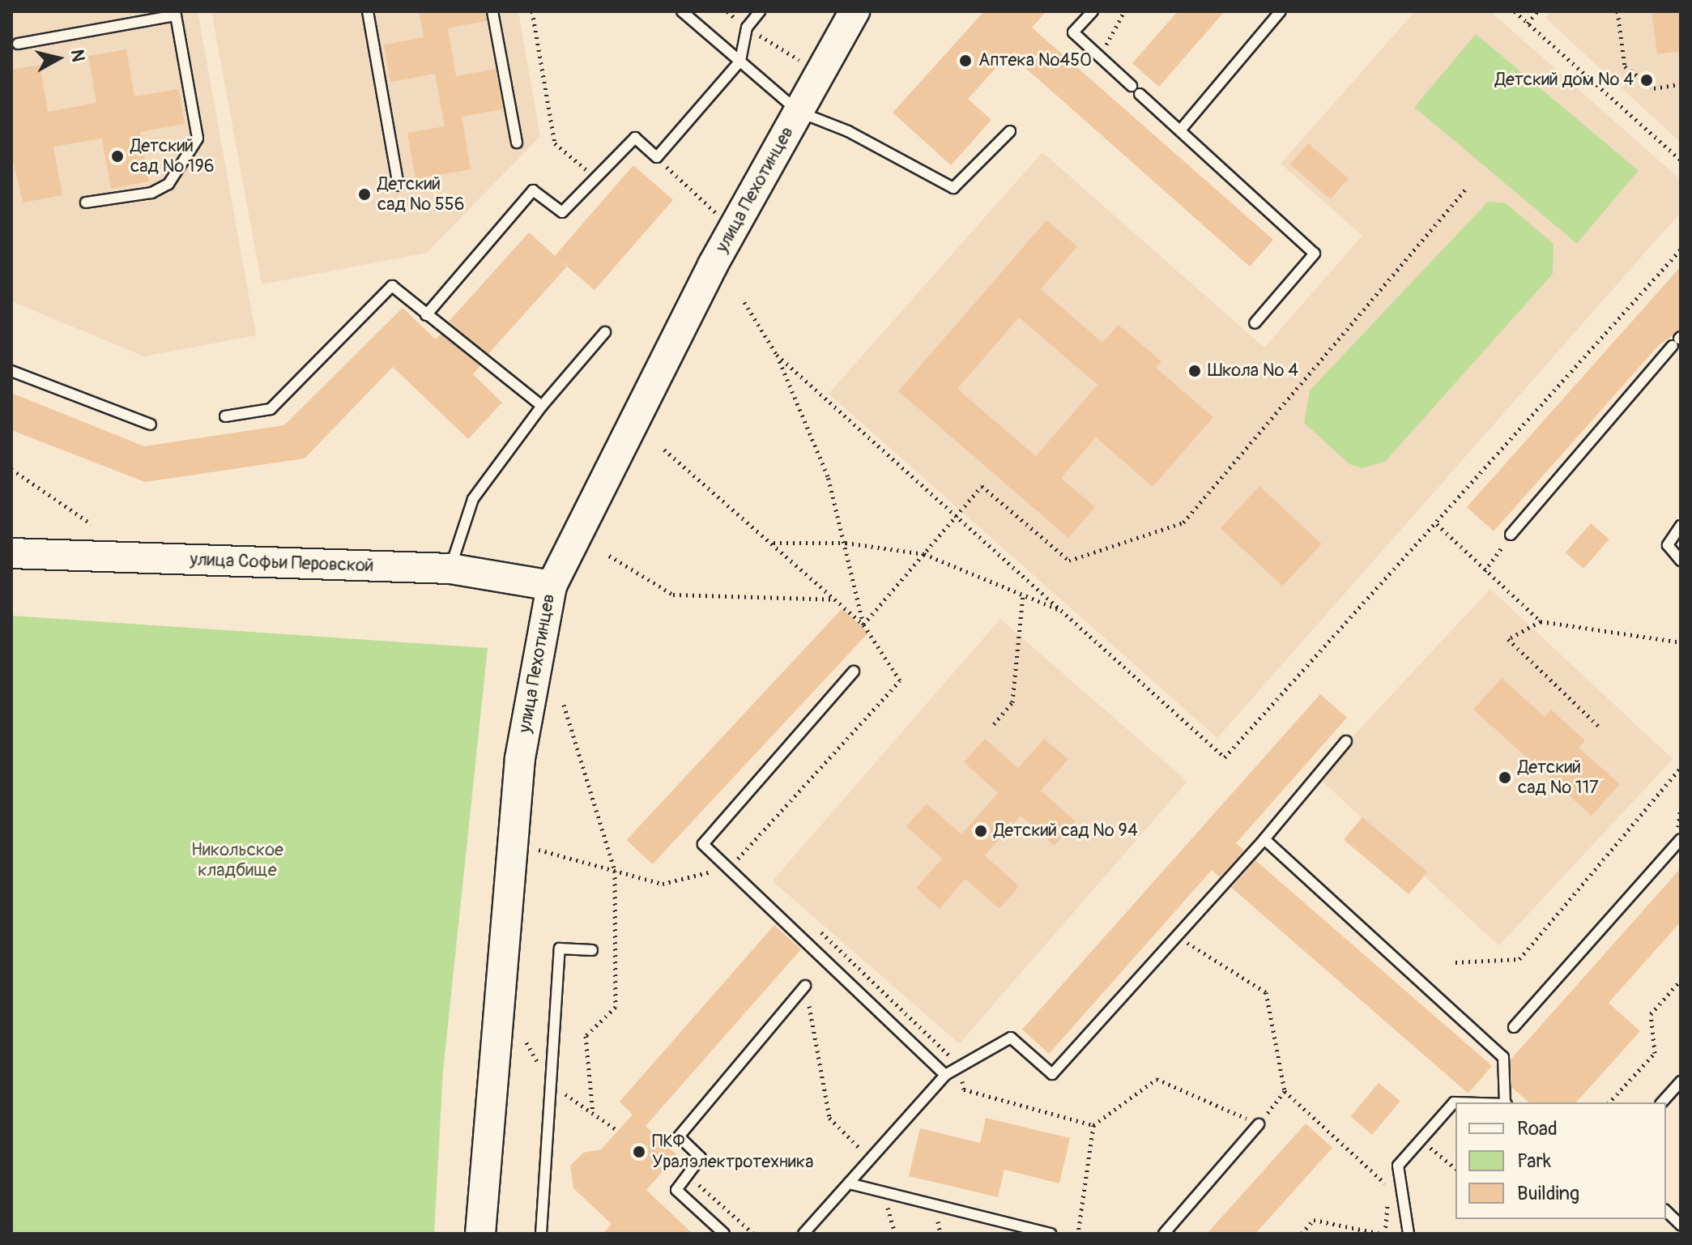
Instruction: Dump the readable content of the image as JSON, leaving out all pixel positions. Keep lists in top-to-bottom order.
{
  "streets": {
    "main road": ["улица Пехотинцев", "улица Софьи Перовской"]
  },
  "crossings": [
    ["улица Пехотинцев", "улица Софьи Перовской"]
  ],
  "parks": ["Никольское кладбище"],
  "places": [
    "Аптека №450",
    "Детский дом № 4",
    "Детский сад № 196",
    "Детский сад № 556",
    "Школа № 4",
    "Детский сад № 117",
    "Детский сад № 94",
    "ПКФ Уралэлектротехника"
  ],
  "legend": ["Road", "Park", "Building"],
  "north": "right"
}
